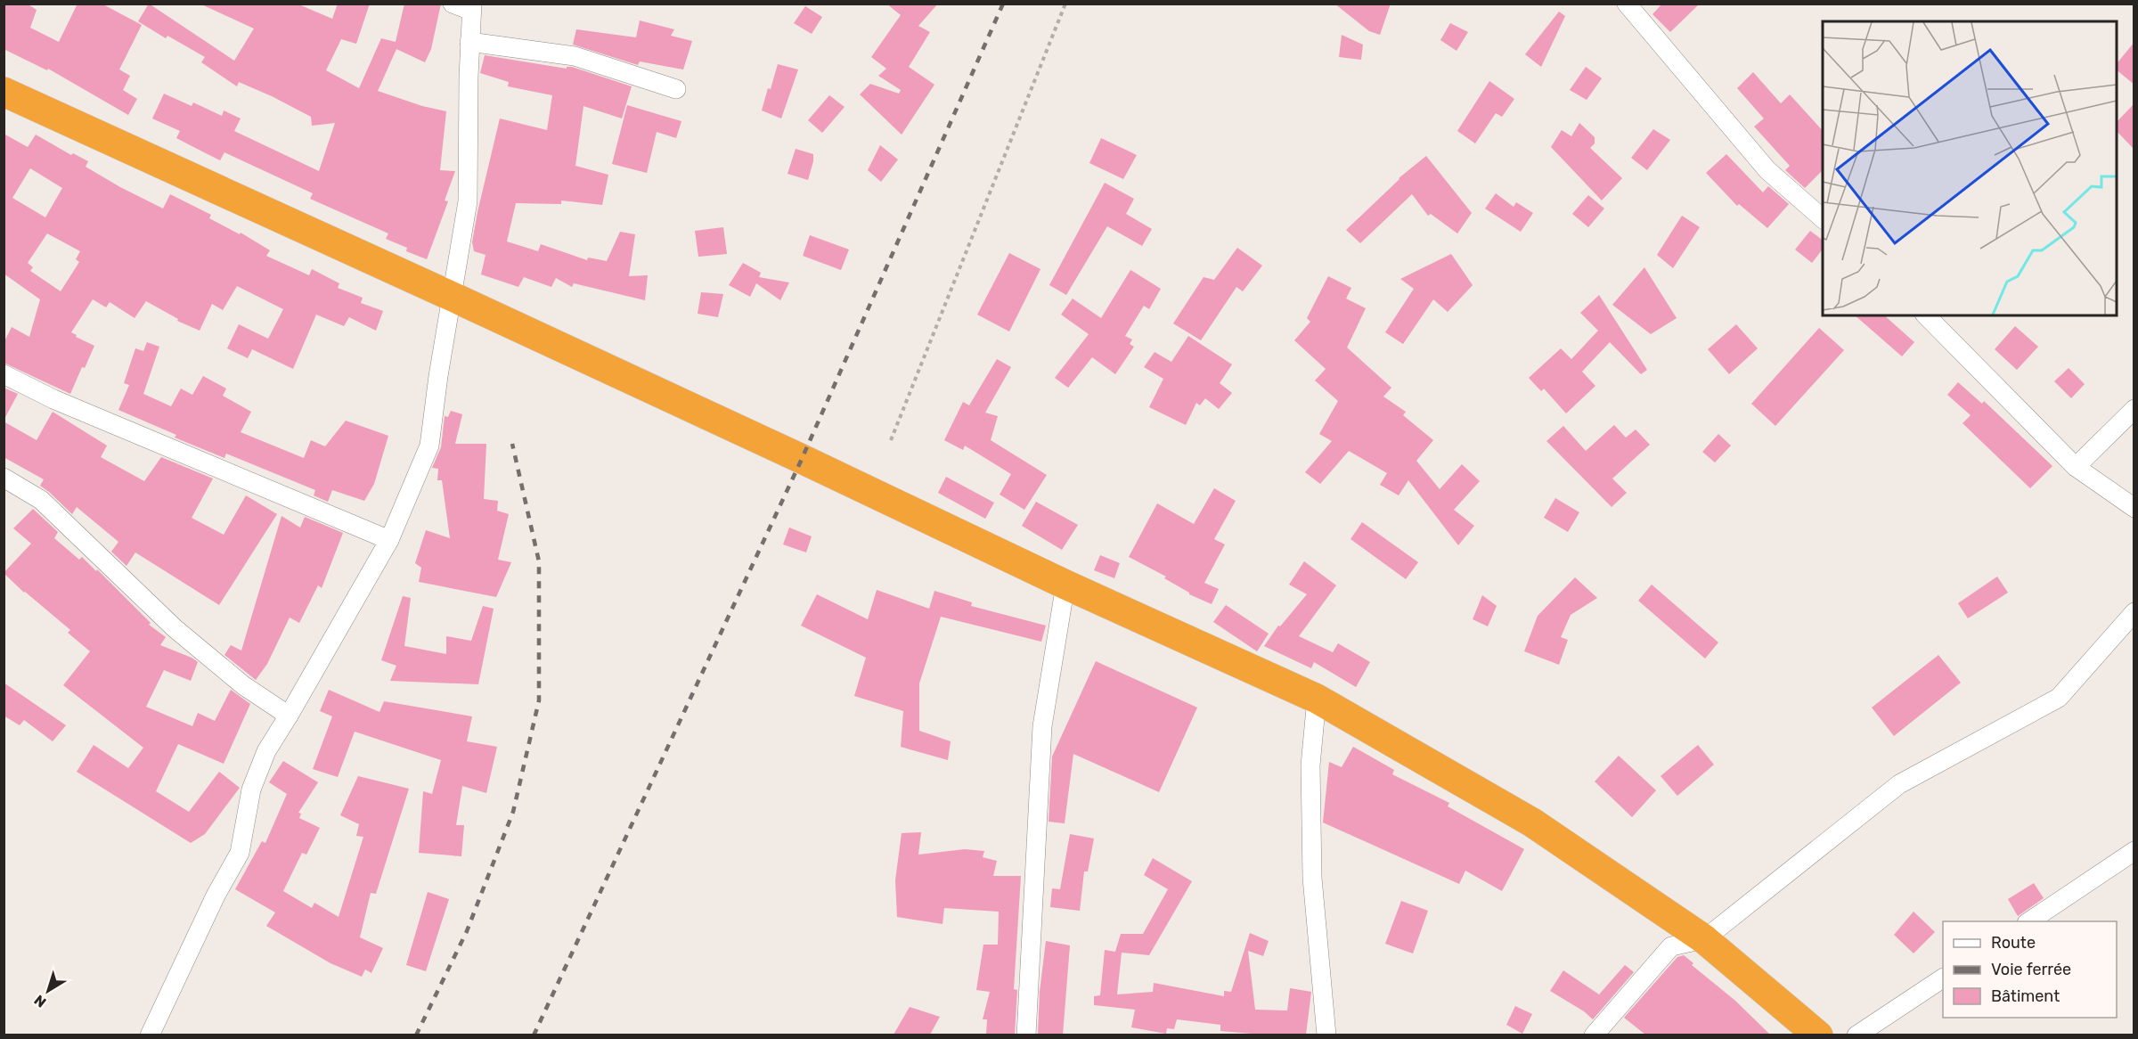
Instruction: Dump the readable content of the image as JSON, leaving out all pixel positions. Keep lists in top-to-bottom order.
{
  "legend": ["Route", "Voie ferrée", "Bâtiment"],
  "north": "bottom left"
}
